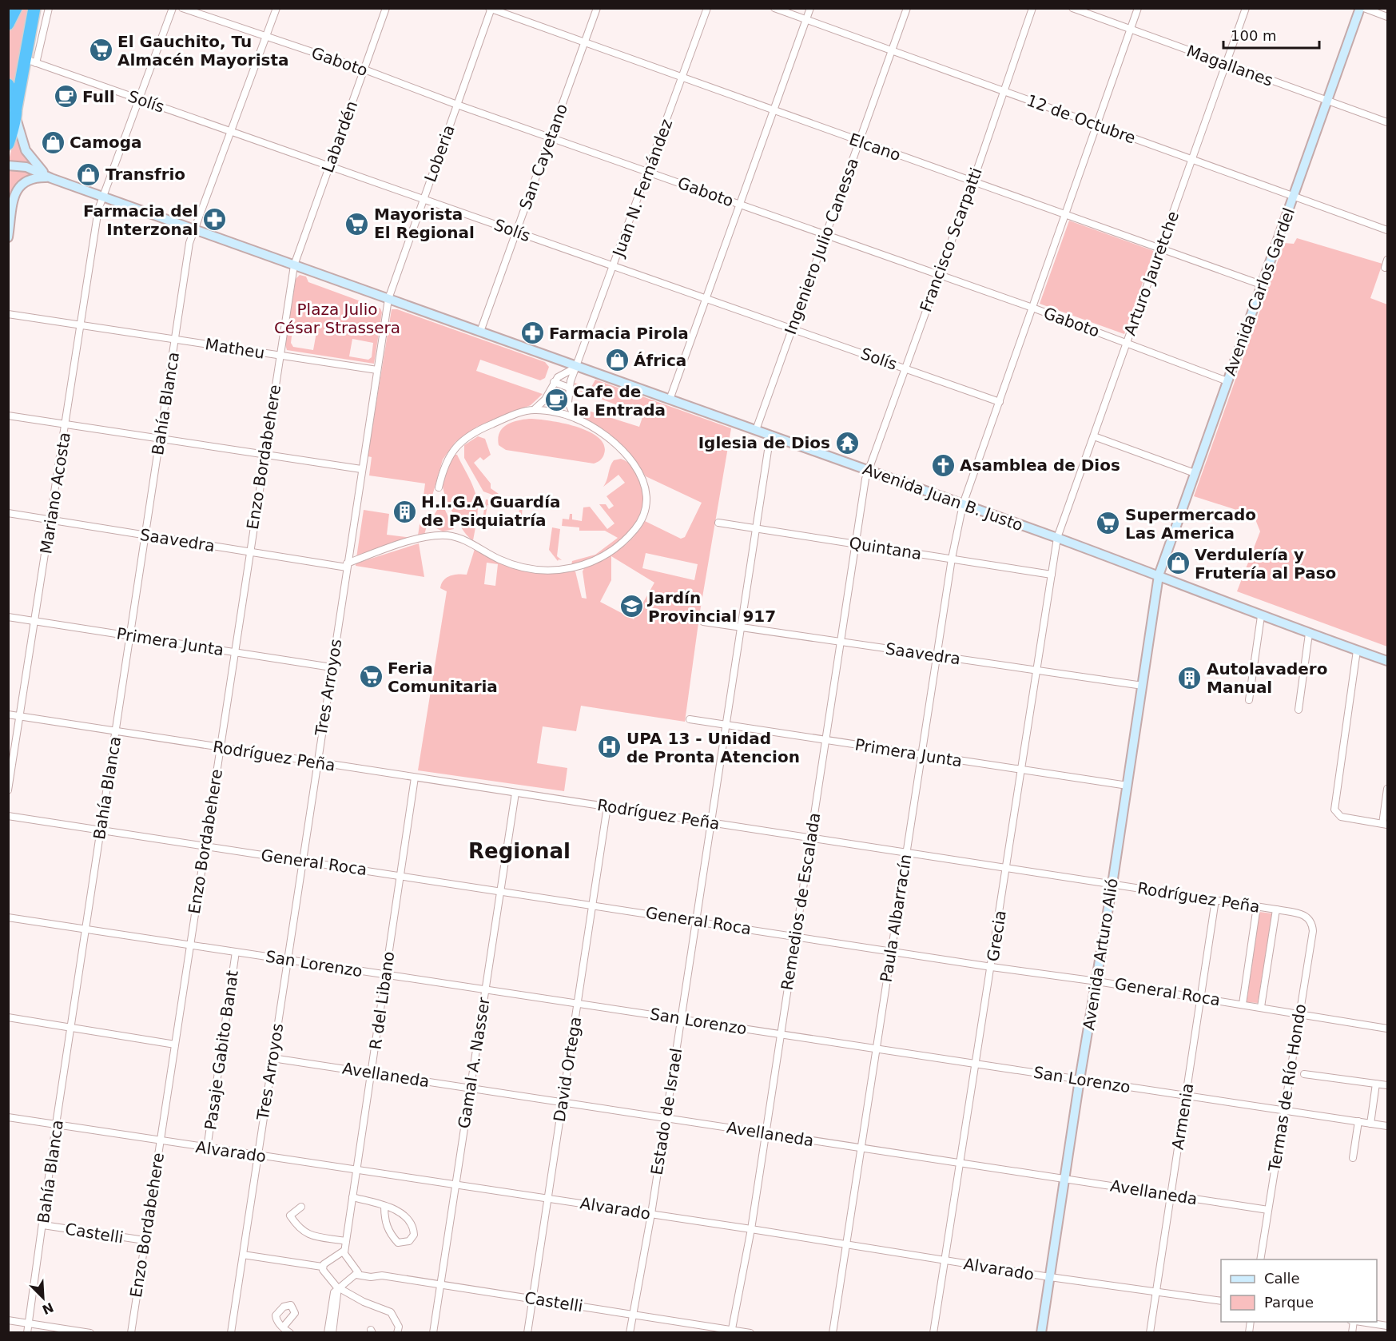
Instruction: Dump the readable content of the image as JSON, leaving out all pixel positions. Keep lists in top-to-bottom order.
{
  "streets": {
    "main road": ["Avenida Carlos Gardel", "Avenida Juan B. Justo", "Avenida Arturo Alió"],
    "street": [
      "Gaboto",
      "Magallanes",
      "Solís",
      "12 de Octubre",
      "Labardén",
      "Elcano",
      "Loberia",
      "San Cayetano",
      "Juan N. Fernández",
      "Francisco Scarpatti",
      "Ingeniero Julio Canessa",
      "Arturo Jauretche",
      "Matheu",
      "Bahía Blanca",
      "Enzo Bordabehere",
      "Mariano Acosta",
      "Saavedra",
      "Quintana",
      "Primera Junta",
      "Tres Arroyos",
      "Rodríguez Peña",
      "General Roca",
      "Remedios de Escalada",
      "Paula Albarracín",
      "Grecia",
      "San Lorenzo",
      "R del Libano",
      "Pasaje Gabito Banat",
      "Gamal A. Nasser",
      "David Ortega",
      "Avellaneda",
      "Termas de Río Hondo",
      "Estado de Israel",
      "Armenia",
      "Alvarado",
      "Castelli"
    ]
  },
  "crossings": [
    ["Gaboto", "Labardén"],
    ["Gaboto", "Loberia"],
    ["Gaboto", "San Cayetano"],
    ["Gaboto", "Juan N. Fernández"],
    ["Gaboto", "Francisco Scarpatti"],
    ["Gaboto", "Ingeniero Julio Canessa"],
    ["Gaboto", "Arturo Jauretche"],
    ["Gaboto", "Avenida Carlos Gardel"],
    ["Gaboto", "Bahía Blanca"],
    ["Gaboto", "Paula Albarracín"],
    ["Magallanes", "Arturo Jauretche"],
    ["Magallanes", "Avenida Carlos Gardel"],
    ["Magallanes", "Paula Albarracín"],
    ["Solís", "Labardén"],
    ["Solís", "Loberia"],
    ["Solís", "San Cayetano"],
    ["Solís", "Juan N. Fernández"],
    ["Solís", "Francisco Scarpatti"],
    ["Solís", "Ingeniero Julio Canessa"],
    ["Solís", "Bahía Blanca"],
    ["Solís", "Mariano Acosta"],
    ["Solís", "Paula Albarracín"],
    ["12 de Octubre", "Francisco Scarpatti"],
    ["12 de Octubre", "Ingeniero Julio Canessa"],
    ["12 de Octubre", "Arturo Jauretche"],
    ["12 de Octubre", "Avenida Carlos Gardel"],
    ["12 de Octubre", "Paula Albarracín"],
    ["Labardén", "Enzo Bordabehere"],
    ["Labardén", "Avenida Juan B. Justo"],
    ["Elcano", "Loberia"],
    ["Elcano", "San Cayetano"],
    ["Elcano", "Juan N. Fernández"],
    ["Elcano", "Francisco Scarpatti"],
    ["Elcano", "Ingeniero Julio Canessa"],
    ["Elcano", "Arturo Jauretche"],
    ["Elcano", "Avenida Carlos Gardel"],
    ["Elcano", "Paula Albarracín"],
    ["Loberia", "Avenida Juan B. Justo"],
    ["Loberia", "Tres Arroyos"],
    ["San Cayetano", "Avenida Juan B. Justo"],
    ["Juan N. Fernández", "Avenida Juan B. Justo"],
    ["Francisco Scarpatti", "Avenida Juan B. Justo"],
    ["Francisco Scarpatti", "Remedios de Escalada"],
    ["Ingeniero Julio Canessa", "Avenida Juan B. Justo"],
    ["Arturo Jauretche", "Avenida Juan B. Justo"],
    ["Arturo Jauretche", "Grecia"],
    ["Avenida Carlos Gardel", "Avenida Juan B. Justo"],
    ["Avenida Carlos Gardel", "Avenida Arturo Alió"],
    ["Matheu", "Bahía Blanca"],
    ["Matheu", "Enzo Bordabehere"],
    ["Matheu", "Mariano Acosta"],
    ["Matheu", "Tres Arroyos"],
    ["Bahía Blanca", "Avenida Juan B. Justo"],
    ["Bahía Blanca", "Saavedra"],
    ["Bahía Blanca", "Primera Junta"],
    ["Bahía Blanca", "Rodríguez Peña"],
    ["Bahía Blanca", "General Roca"],
    ["Bahía Blanca", "San Lorenzo"],
    ["Bahía Blanca", "Alvarado"],
    ["Bahía Blanca", "Castelli"],
    ["Enzo Bordabehere", "Avenida Juan B. Justo"],
    ["Enzo Bordabehere", "Saavedra"],
    ["Enzo Bordabehere", "Primera Junta"],
    ["Enzo Bordabehere", "Rodríguez Peña"],
    ["Enzo Bordabehere", "General Roca"],
    ["Enzo Bordabehere", "San Lorenzo"],
    ["Enzo Bordabehere", "Alvarado"],
    ["Enzo Bordabehere", "Castelli"],
    ["Mariano Acosta", "Avenida Juan B. Justo"],
    ["Mariano Acosta", "Saavedra"],
    ["Mariano Acosta", "Primera Junta"],
    ["Mariano Acosta", "Rodríguez Peña"],
    ["Avenida Juan B. Justo", "Tres Arroyos"],
    ["Avenida Juan B. Justo", "Remedios de Escalada"],
    ["Avenida Juan B. Justo", "Paula Albarracín"],
    ["Avenida Juan B. Justo", "Grecia"],
    ["Avenida Juan B. Justo", "Avenida Arturo Alió"],
    ["Avenida Juan B. Justo", "Estado de Israel"],
    ["Saavedra", "Tres Arroyos"],
    ["Saavedra", "Remedios de Escalada"],
    ["Saavedra", "Paula Albarracín"],
    ["Saavedra", "Grecia"],
    ["Saavedra", "Avenida Arturo Alió"],
    ["Saavedra", "Estado de Israel"],
    ["Quintana", "Remedios de Escalada"],
    ["Quintana", "Paula Albarracín"],
    ["Quintana", "Grecia"],
    ["Quintana", "Estado de Israel"],
    ["Primera Junta", "Tres Arroyos"],
    ["Primera Junta", "Remedios de Escalada"],
    ["Primera Junta", "Paula Albarracín"],
    ["Primera Junta", "Grecia"],
    ["Primera Junta", "Avenida Arturo Alió"],
    ["Primera Junta", "Estado de Israel"],
    ["Tres Arroyos", "Rodríguez Peña"],
    ["Tres Arroyos", "General Roca"],
    ["Tres Arroyos", "San Lorenzo"],
    ["Tres Arroyos", "Avellaneda"],
    ["Tres Arroyos", "Alvarado"],
    ["Rodríguez Peña", "Remedios de Escalada"],
    ["Rodríguez Peña", "Paula Albarracín"],
    ["Rodríguez Peña", "Grecia"],
    ["Rodríguez Peña", "Avenida Arturo Alió"],
    ["Rodríguez Peña", "R del Libano"],
    ["Rodríguez Peña", "Gamal A. Nasser"],
    ["Rodríguez Peña", "David Ortega"],
    ["Rodríguez Peña", "Termas de Río Hondo"],
    ["Rodríguez Peña", "Estado de Israel"],
    ["Rodríguez Peña", "Armenia"],
    ["General Roca", "Remedios de Escalada"],
    ["General Roca", "Paula Albarracín"],
    ["General Roca", "Grecia"],
    ["General Roca", "Avenida Arturo Alió"],
    ["General Roca", "R del Libano"],
    ["General Roca", "Gamal A. Nasser"],
    ["General Roca", "David Ortega"],
    ["General Roca", "Termas de Río Hondo"],
    ["General Roca", "Estado de Israel"],
    ["General Roca", "Armenia"],
    ["Remedios de Escalada", "San Lorenzo"],
    ["Remedios de Escalada", "Avellaneda"],
    ["Remedios de Escalada", "Alvarado"],
    ["Remedios de Escalada", "Castelli"],
    ["Paula Albarracín", "San Lorenzo"],
    ["Paula Albarracín", "Avellaneda"],
    ["Paula Albarracín", "Alvarado"],
    ["Grecia", "San Lorenzo"],
    ["Grecia", "Avellaneda"],
    ["Grecia", "Alvarado"],
    ["Avenida Arturo Alió", "San Lorenzo"],
    ["Avenida Arturo Alió", "Avellaneda"],
    ["Avenida Arturo Alió", "Alvarado"],
    ["San Lorenzo", "R del Libano"],
    ["San Lorenzo", "Pasaje Gabito Banat"],
    ["San Lorenzo", "Gamal A. Nasser"],
    ["San Lorenzo", "David Ortega"],
    ["San Lorenzo", "Termas de Río Hondo"],
    ["San Lorenzo", "Estado de Israel"],
    ["San Lorenzo", "Armenia"],
    ["R del Libano", "Avellaneda"],
    ["R del Libano", "Alvarado"],
    ["Pasaje Gabito Banat", "Alvarado"],
    ["Gamal A. Nasser", "Avellaneda"],
    ["Gamal A. Nasser", "Alvarado"],
    ["Gamal A. Nasser", "Castelli"],
    ["David Ortega", "Avellaneda"],
    ["David Ortega", "Alvarado"],
    ["David Ortega", "Castelli"],
    ["Avellaneda", "Termas de Río Hondo"],
    ["Avellaneda", "Estado de Israel"],
    ["Avellaneda", "Armenia"],
    ["Estado de Israel", "Alvarado"],
    ["Estado de Israel", "Castelli"],
    ["Armenia", "Alvarado"]
  ],
  "districts": ["Regional"],
  "parks": ["Plaza Julio César Strassera"],
  "places": {
    "supermarket": [
      "El Gauchito, Tu Almacén Mayorista",
      "Mayorista El Regional",
      "Supermercado Las America",
      "Feria Comunitaria"
    ],
    "cafe": ["Full", "Cafe de la Entrada"],
    "shop": [
      "Camoga",
      "Transfrio",
      "África",
      "Verdulería y Frutería al Paso"
    ],
    "pharmacy": ["Farmacia del Interzonal", "Farmacia Pirola"],
    "temple": ["Iglesia de Dios"],
    "church": ["Asamblea de Dios"],
    "building": ["H.I.G.A Guardía de Psiquiatría", "Autolavadero Manual"],
    "school or university": ["Jardín Provincial 917"],
    "hospital": ["UPA 13 - Unidad de Pronta Atencion"]
  },
  "legend": ["Calle", "Parque"],
  "scale_bar": "100 m",
  "north": "bottom right"
}
